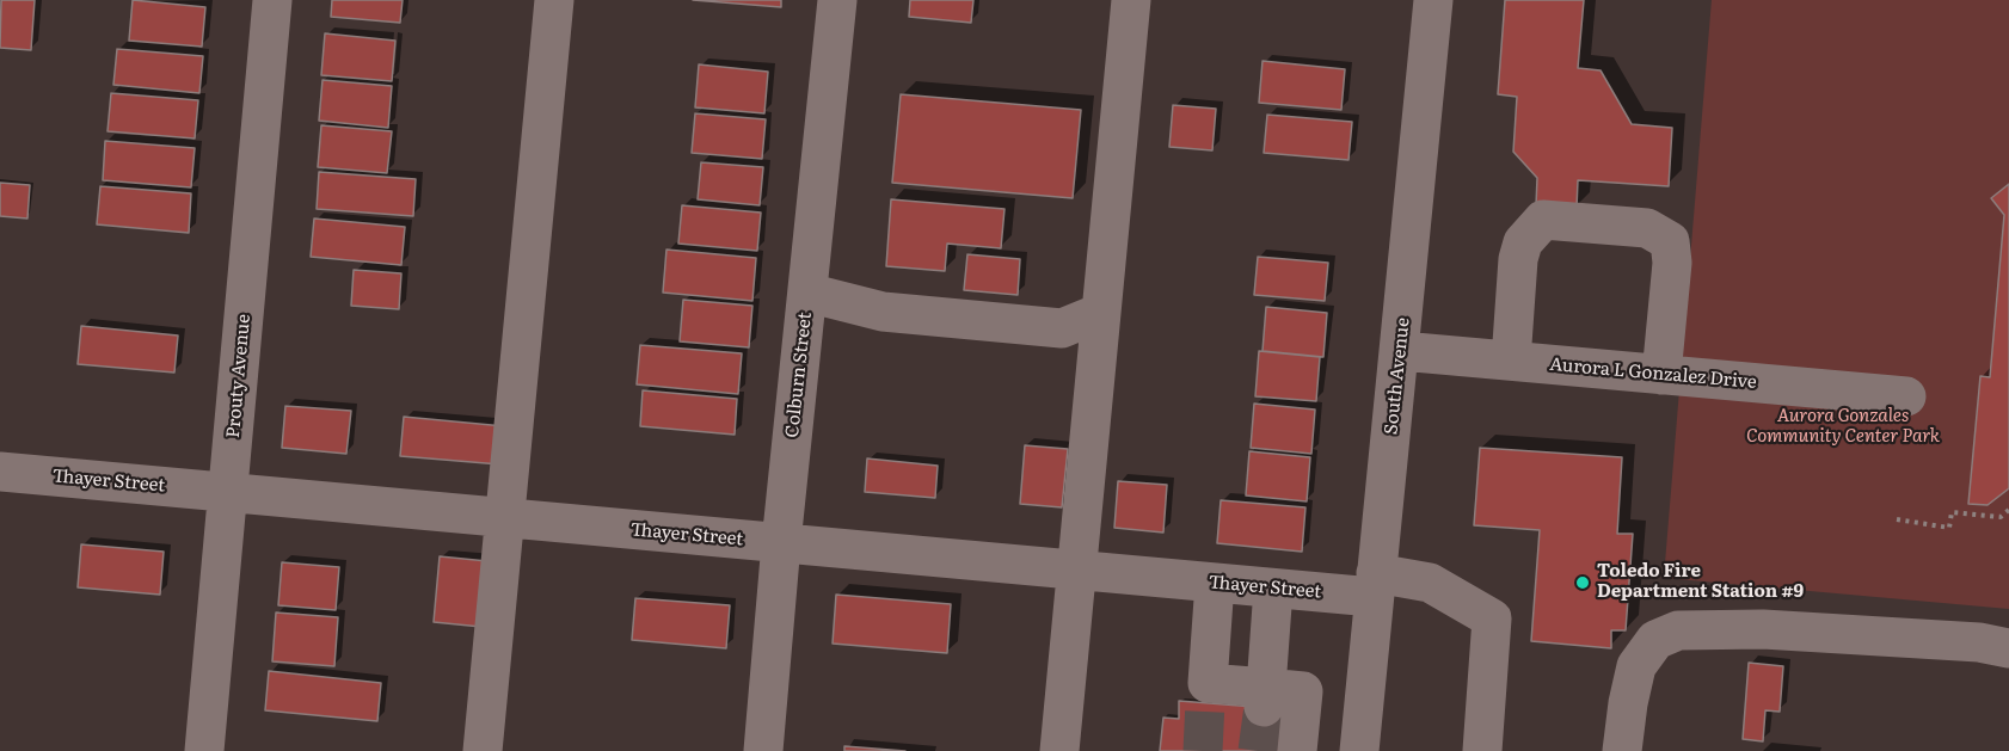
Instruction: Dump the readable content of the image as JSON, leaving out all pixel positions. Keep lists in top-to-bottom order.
{
  "streets": {
    "street": [
      "Aurora L Gonzalez Drive",
      "Colburn Street",
      "Prouty Avenue",
      "South Avenue",
      "Thayer Street"
    ]
  },
  "crossings": [
    ["Aurora L Gonzalez Drive", "South Avenue"],
    ["Colburn Street", "Thayer Street"],
    ["Prouty Avenue", "Thayer Street"],
    ["South Avenue", "Thayer Street"]
  ],
  "parks": ["Aurora Gonzales Community Center Park"],
  "places": ["Toledo Fire Department Station #9"]
}
